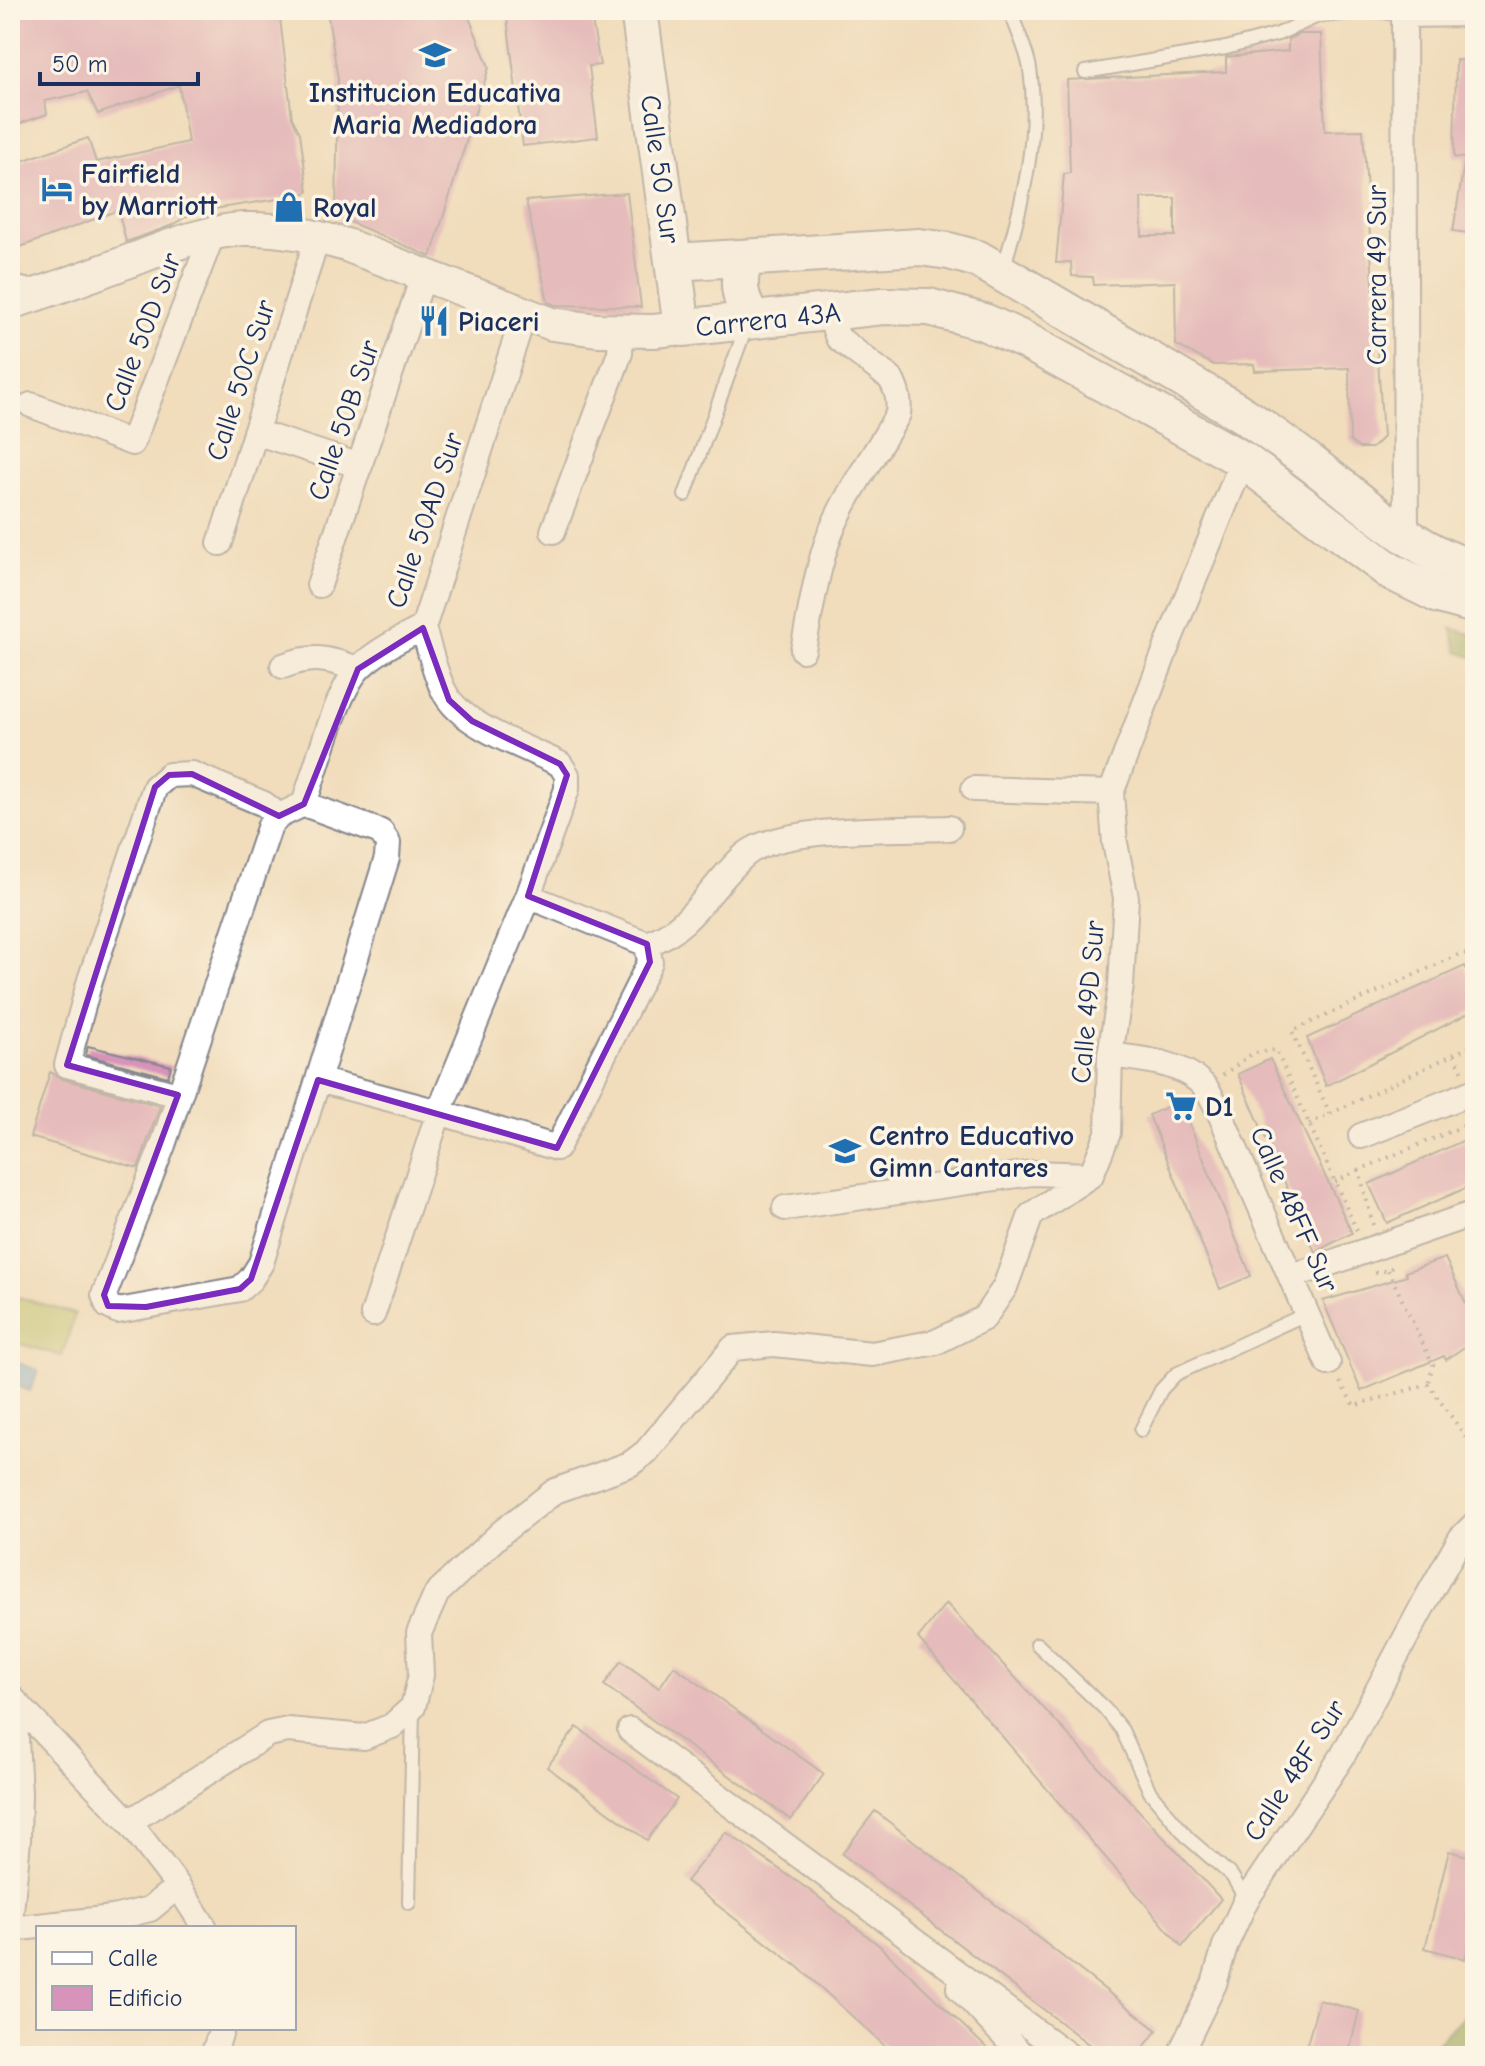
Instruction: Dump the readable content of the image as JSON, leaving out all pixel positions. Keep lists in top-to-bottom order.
{
  "streets": {
    "main road": ["Calle 50 Sur", "Carrera 43A"],
    "street": [
      "Carrera 49 Sur",
      "Calle 50D Sur",
      "Calle 50C Sur",
      "Calle 50B Sur",
      "Calle 50AD Sur",
      "Calle 49D Sur",
      "Calle 48FF Sur",
      "Calle 48F Sur"
    ]
  },
  "crossings": [
    ["Calle 50 Sur", "Carrera 43A"],
    ["Carrera 43A", "Calle 50D Sur"],
    ["Carrera 43A", "Calle 50C Sur"],
    ["Carrera 43A", "Calle 50B Sur"],
    ["Carrera 43A", "Calle 50AD Sur"],
    ["Carrera 43A", "Calle 49D Sur"],
    ["Calle 49D Sur", "Calle 48FF Sur"]
  ],
  "places": {
    "school or university": ["Institucion Educativa Maria Mediadora", "Centro Educativo Gimn Cantares"],
    "hotel": ["Fairfield by Marriott"],
    "shop": ["Royal"],
    "restaurant": ["Piaceri"],
    "supermarket": ["D1"]
  },
  "legend": ["Calle", "Edificio"],
  "scale_bar": "50 m"
}
